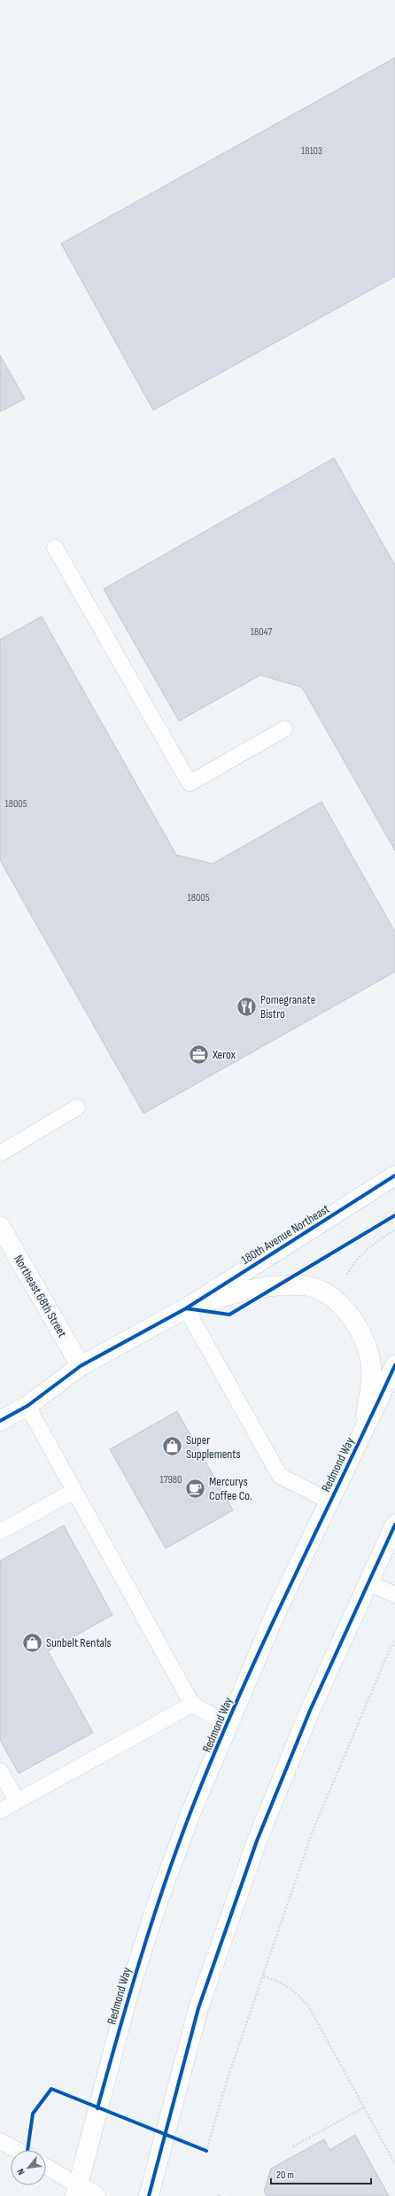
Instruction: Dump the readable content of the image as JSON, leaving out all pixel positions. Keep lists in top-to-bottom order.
{
  "streets": {
    "main road": ["180th Avenue Northeast", "Northeast 68th Street", "Redmond Way"]
  },
  "crossings": [
    ["180th Avenue Northeast", "Northeast 68th Street"]
  ],
  "places": {
    "restaurant": ["Pomegranate Bistro"],
    "office": ["Xerox"],
    "shop": ["Super Supplements", "Sunbelt Rentals"],
    "cafe": ["Mercurys Coffee Co."]
  },
  "house_numbers": [
    "18103",
    "18047",
    "18005",
    "18005",
    "17980"
  ],
  "scale_bar": "20 m",
  "north": "bottom left"
}
